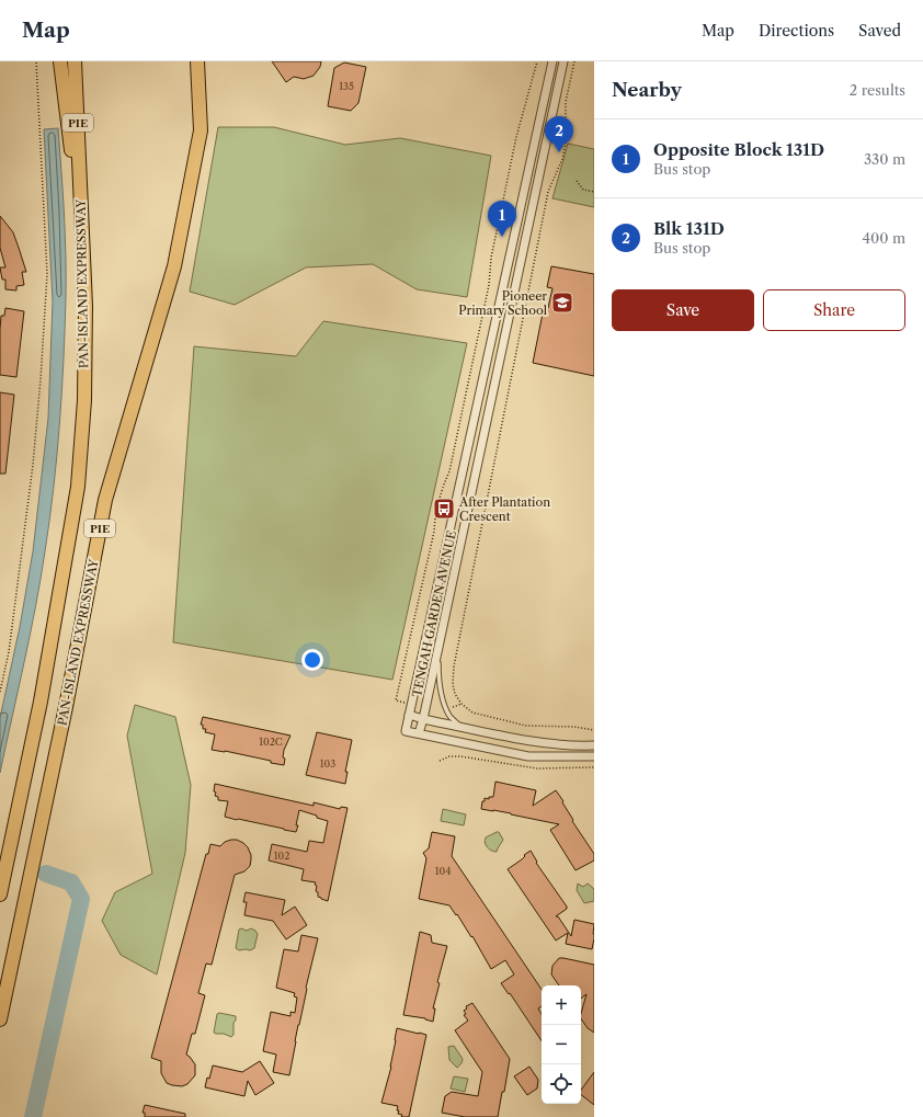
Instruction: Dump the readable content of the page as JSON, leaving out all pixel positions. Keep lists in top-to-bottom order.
{
  "streets": {
    "highway": ["PIE", "PAN-ISLAND EXPRESSWAY"],
    "street": ["TENGAH GARDEN AVENUE"]
  },
  "places": {
    "school or university": ["Pioneer Primary School"],
    "bus stop": ["After Plantation Crescent"]
  },
  "house_numbers": [
    "135",
    "102C",
    "103",
    "102",
    "104"
  ],
  "page": {
    "header": "Map",
    "nav": ["Map", "Directions", "Saved"],
    "heading": ["Nearby", "2 results"],
    "pins": ["2", "1"],
    "list": [
      {
        "mark": "1",
        "name": "Opposite Block 131D",
        "note": "Bus stop",
        "value": "330 m"
      },
      {
        "mark": "2",
        "name": "Blk 131D",
        "note": "Bus stop",
        "value": "400 m"
      }
    ],
    "buttons": ["Save", "Share"],
    "map_buttons": ["+", "−"]
  }
}
